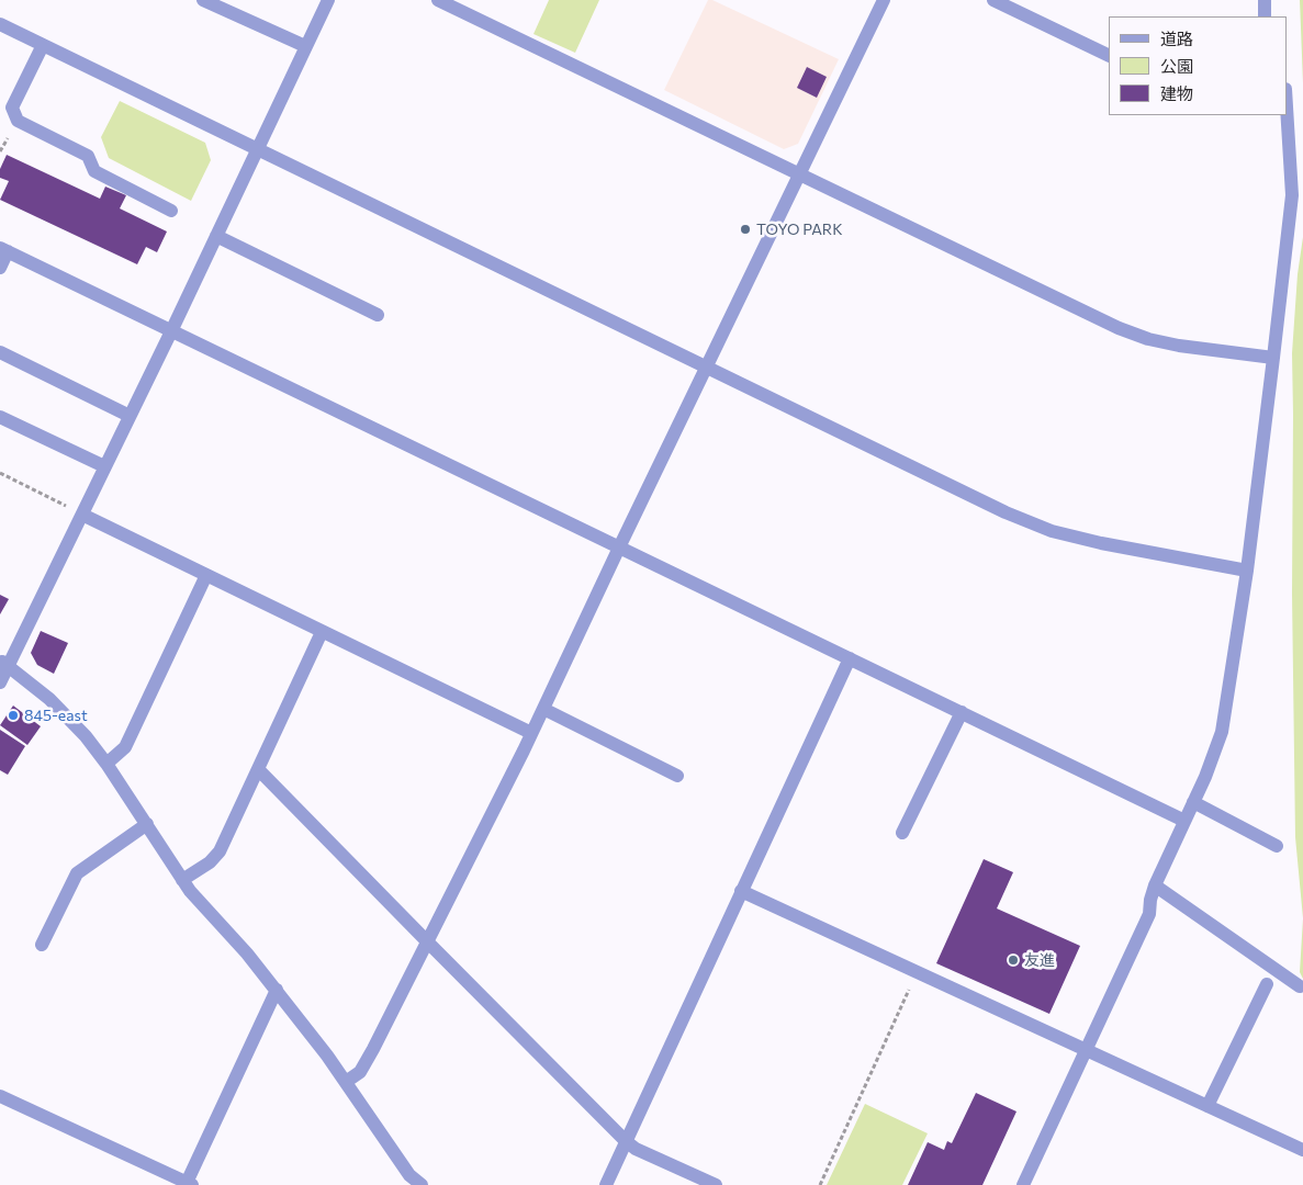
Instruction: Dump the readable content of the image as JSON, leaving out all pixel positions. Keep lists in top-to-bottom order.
{
  "places": ["TOYO PARK", "845-east", "友進"],
  "legend": ["道路", "公園", "建物"]
}
